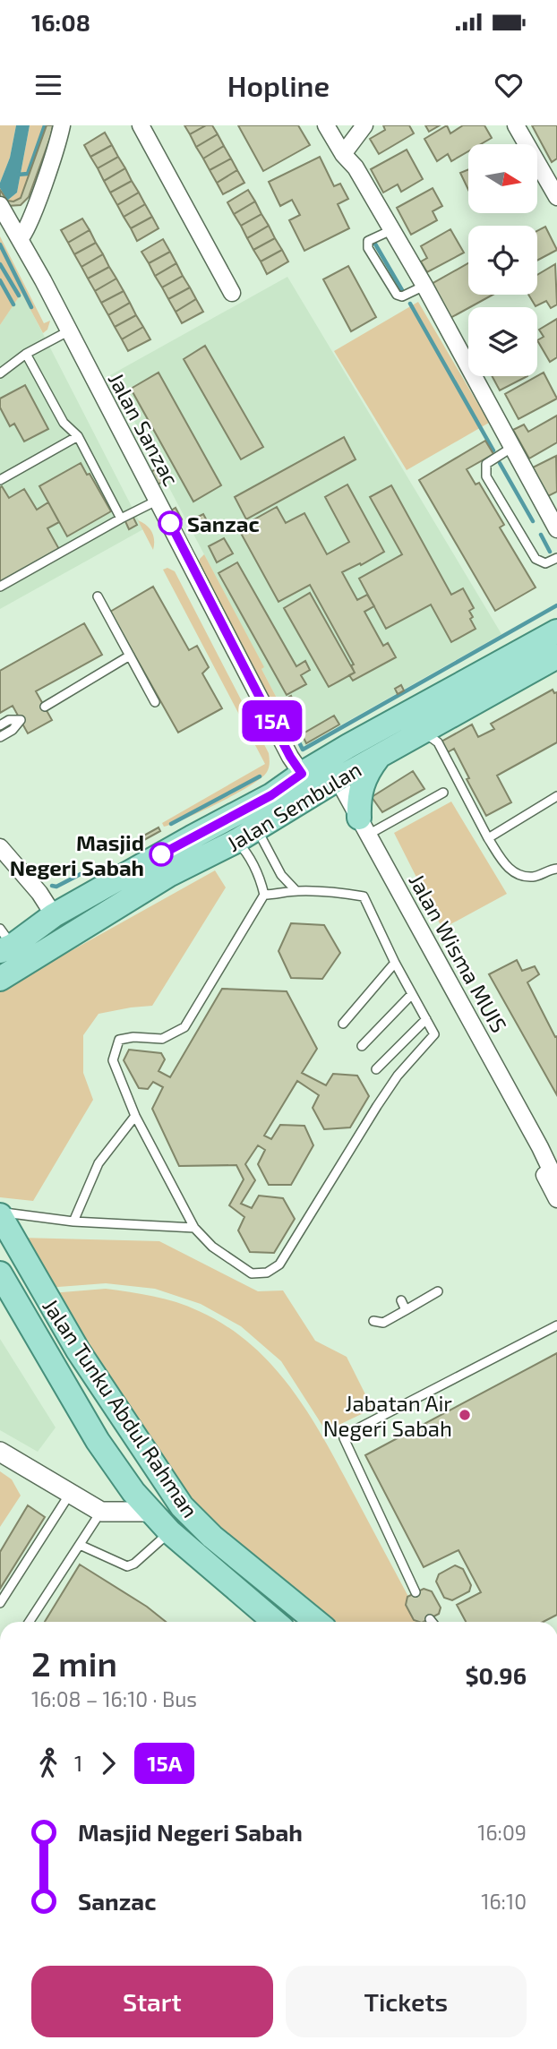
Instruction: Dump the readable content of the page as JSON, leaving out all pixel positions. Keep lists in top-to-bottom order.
{
  "streets": {
    "main road": ["Jalan Sembulan", "Jalan Tunku Abdul Rahman"],
    "street": ["Jalan Sanzac", "Jalan Wisma MUIS"]
  },
  "crossings": [
    ["Jalan Sanzac", "Jalan Sembulan"],
    ["Jalan Sembulan", "Jalan Wisma MUIS"]
  ],
  "places": ["Sanzac", "Masjid Negeri Sabah", "Jabatan Air Negeri Sabah"],
  "lines": ["bus line 15A"],
  "north": "right",
  "page": {
    "status": "16:08",
    "header": "Hopline",
    "on_map": "15A",
    "heading": ["2 min", "16:08 – 16:10 · Bus", "$0.96"],
    "legs": ["1", "15A"],
    "list": [
      {
        "name": "Masjid Negeri Sabah",
        "value": "16:09"
      },
      {
        "name": "Sanzac",
        "value": "16:10"
      }
    ],
    "buttons": ["Start", "Tickets"]
  }
}
